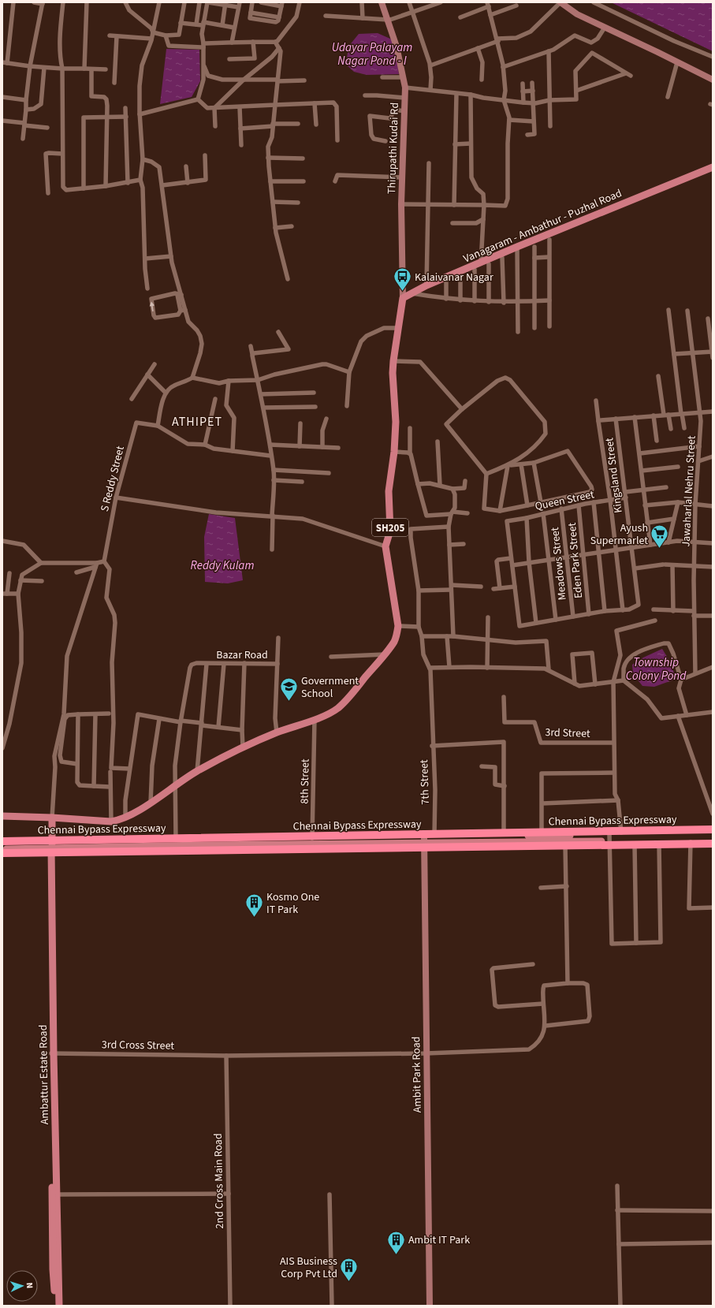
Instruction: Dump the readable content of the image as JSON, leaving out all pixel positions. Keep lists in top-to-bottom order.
{
  "streets": {
    "highway": ["Chennai Bypass Expressway"],
    "main road": ["Vanagaram - Ambathur - Puzhal Road", "SH205", "Ambattur Estate Road"],
    "street": [
      "Thirupathi Kudai Rd",
      "Kingsland Street",
      "S Reddy Street",
      "Jawaharlal Nehru Street",
      "Queen Street",
      "Eden Park Street",
      "Meadows Street",
      "Bazar Road",
      "3rd Street",
      "8th Street",
      "7th Street",
      "3rd Cross Street",
      "Ambit Park Road",
      "2nd Cross Main Road"
    ]
  },
  "crossings": [
    ["Thirupathi Kudai Rd", "Vanagaram - Ambathur - Puzhal Road"],
    ["Thirupathi Kudai Rd", "SH205"],
    ["Vanagaram - Ambathur - Puzhal Road", "SH205"],
    ["Kingsland Street", "Queen Street"],
    ["Queen Street", "Eden Park Street"],
    ["Queen Street", "Meadows Street"],
    ["SH205", "Bazar Road"],
    ["SH205", "8th Street"],
    ["SH205", "Ambattur Estate Road"],
    ["3rd Cross Street", "Ambattur Estate Road"],
    ["3rd Cross Street", "Ambit Park Road"],
    ["3rd Cross Street", "2nd Cross Main Road"]
  ],
  "districts": ["ATHIPET"],
  "water": ["Udayar Palayam Nagar Pond - I", "Reddy Kulam", "Township Colony Pond"],
  "places": {
    "bus stop": ["Kalaivanar Nagar"],
    "supermarket": ["Ayush Supermarlet"],
    "school or university": ["Government School"],
    "building": ["Kosmo One IT Park", "Ambit IT Park", "AIS Business Corp Pvt Ltd"]
  },
  "north": "right"
}
